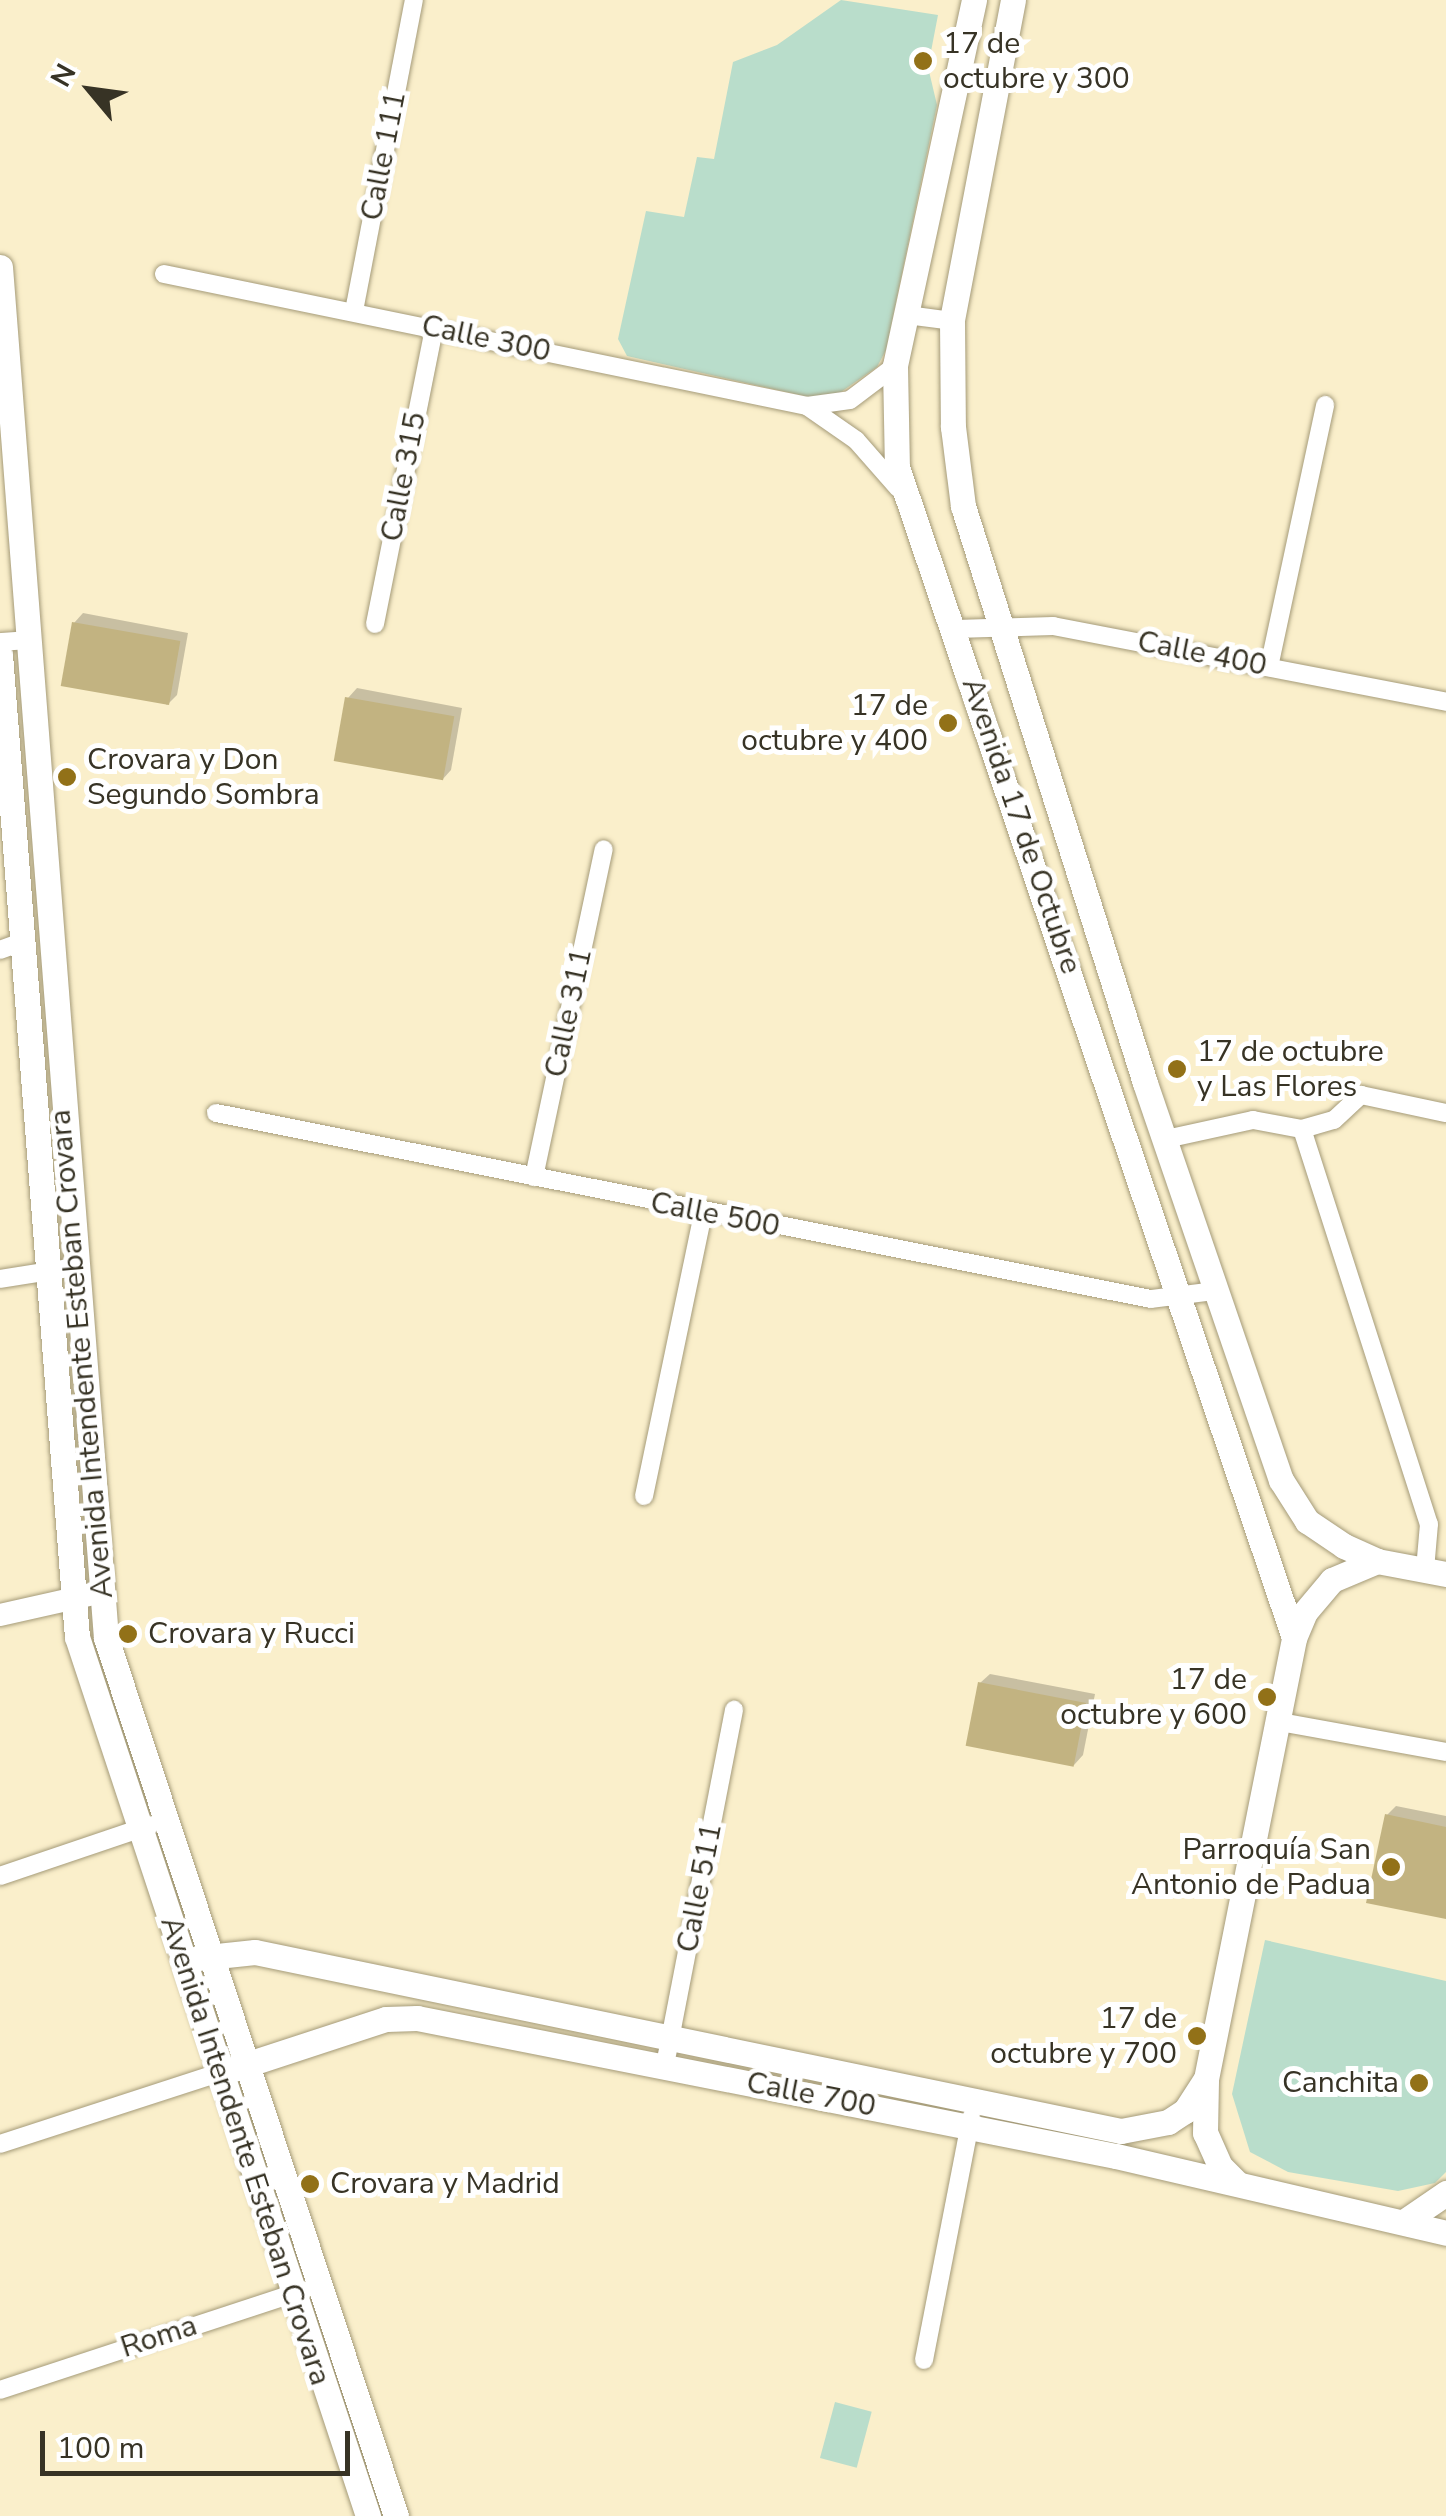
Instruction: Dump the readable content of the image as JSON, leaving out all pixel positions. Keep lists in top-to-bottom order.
{
  "streets": {
    "main road": ["Avenida 17 de Octubre", "Avenida Intendente Esteban Crovara", "Calle 700"],
    "street": [
      "Calle 111",
      "Calle 300",
      "Calle 315",
      "Calle 400",
      "Calle 311",
      "Calle 500",
      "Calle 511",
      "Roma"
    ]
  },
  "crossings": [
    ["Calle 111", "Calle 300"],
    ["Calle 300", "Calle 315"],
    ["Calle 400", "Avenida 17 de Octubre"],
    ["Avenida 17 de Octubre", "Calle 500"],
    ["Calle 311", "Calle 500"],
    ["Avenida Intendente Esteban Crovara", "Calle 700"],
    ["Avenida Intendente Esteban Crovara", "Roma"],
    ["Calle 511", "Calle 700"]
  ],
  "places": [
    "17 de octubre y 300",
    "17 de octubre y 400",
    "Crovara y Don Segundo Sombra",
    "17 de octubre y Las Flores",
    "Crovara y Rucci",
    "17 de octubre y 600",
    "Parroquía San Antonio de Padua",
    "17 de octubre y 700",
    "Canchita",
    "Crovara y Madrid"
  ],
  "scale_bar": "100 m",
  "north": "top left"
}
